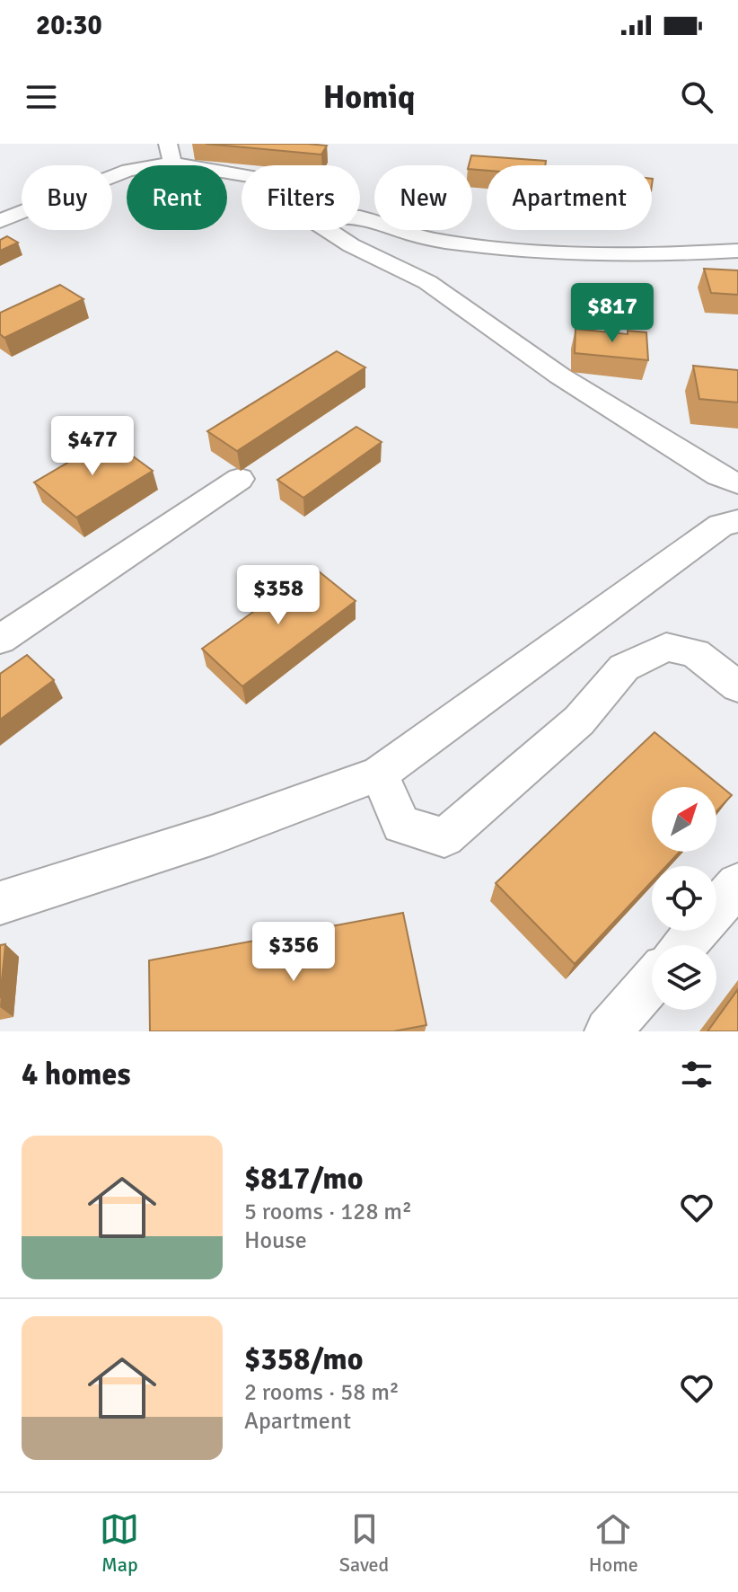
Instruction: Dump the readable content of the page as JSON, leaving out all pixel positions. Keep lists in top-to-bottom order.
{
  "north": "top right",
  "page": {
    "status": "20:30",
    "header": "Homiq",
    "chip": [
      "Buy",
      "Rent",
      "Filters",
      "New",
      "Apartment"
    ],
    "price": [
      "$817",
      "$477",
      "$358",
      "$356"
    ],
    "heading": "4 homes",
    "list": [
      {
        "name": "$817/mo",
        "note": "5 rooms · 128 m² · House"
      },
      {
        "name": "$358/mo",
        "note": "2 rooms · 58 m² · Apartment"
      }
    ],
    "tabs": ["Map", "Saved", "Home"]
  }
}
